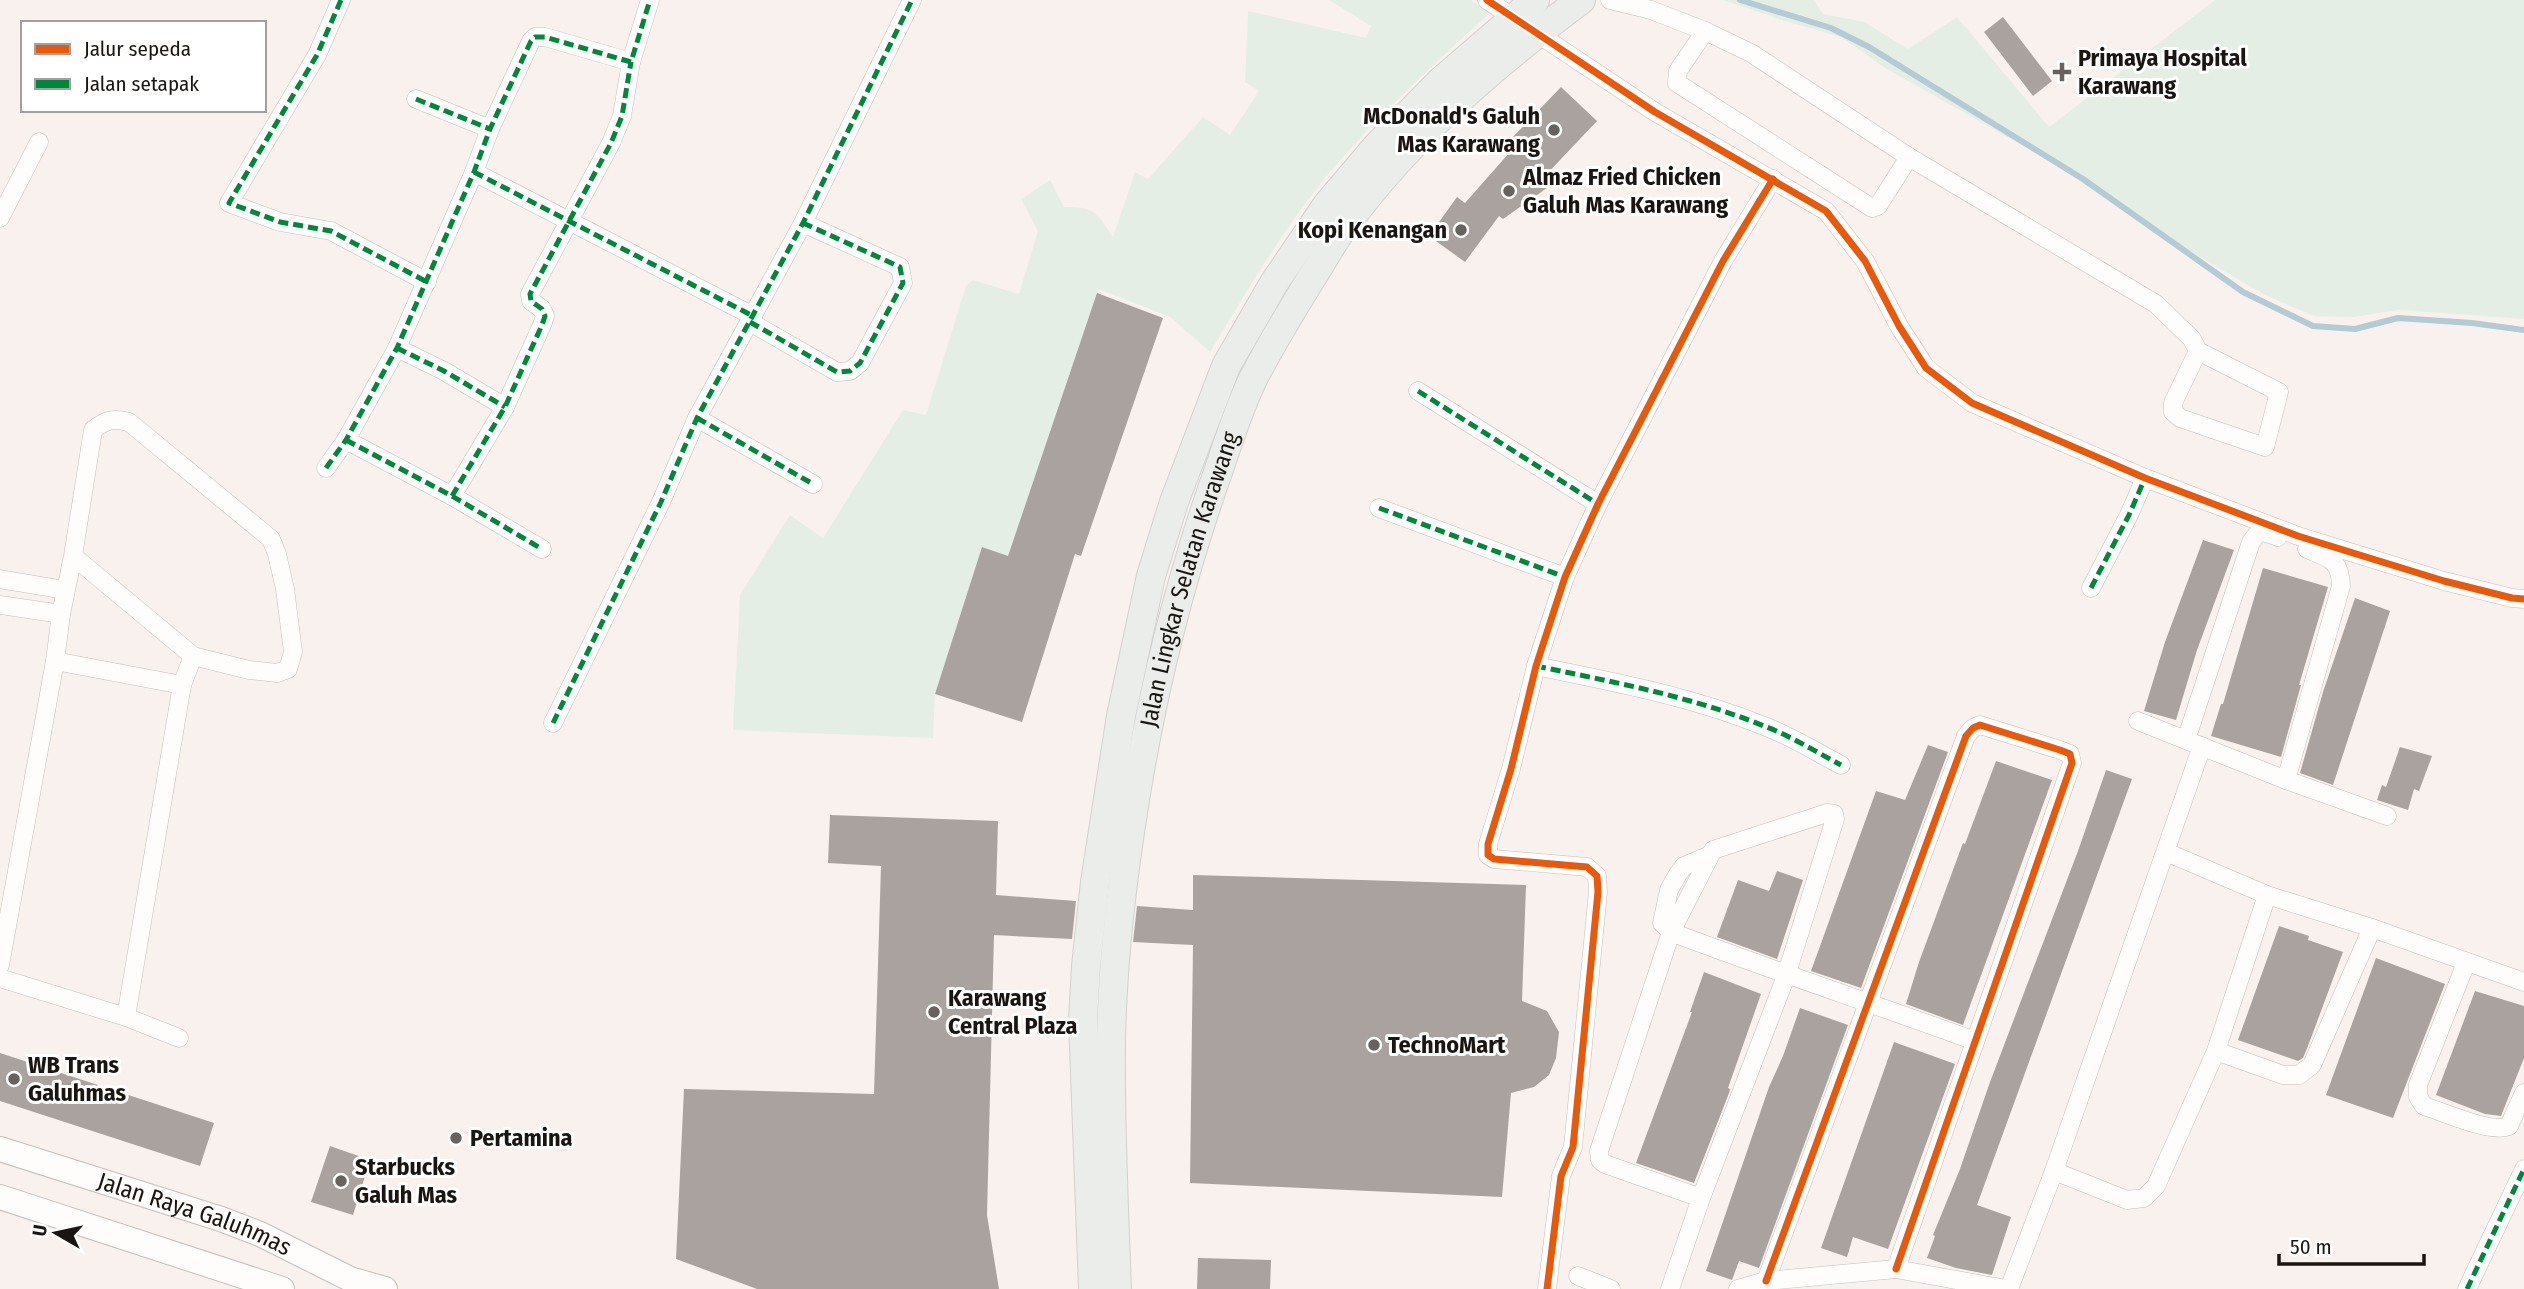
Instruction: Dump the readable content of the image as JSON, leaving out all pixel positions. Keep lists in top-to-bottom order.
{
  "streets": {
    "main road": ["Jalan Lingkar Selatan Karawang", "Jalan Raya Galuhmas"]
  },
  "places": {
    "health": ["Primaya Hospital Karawang"],
    "other": [
      "McDonald's Galuh Mas Karawang",
      "Almaz Fried Chicken Galuh Mas Karawang",
      "Kopi Kenangan",
      "Karawang Central Plaza",
      "TechnoMart",
      "WB Trans Galuhmas",
      "Pertamina",
      "Starbucks Galuh Mas"
    ]
  },
  "legend": ["Jalur sepeda", "Jalan setapak"],
  "scale_bar": "50 m",
  "north": "left"
}
